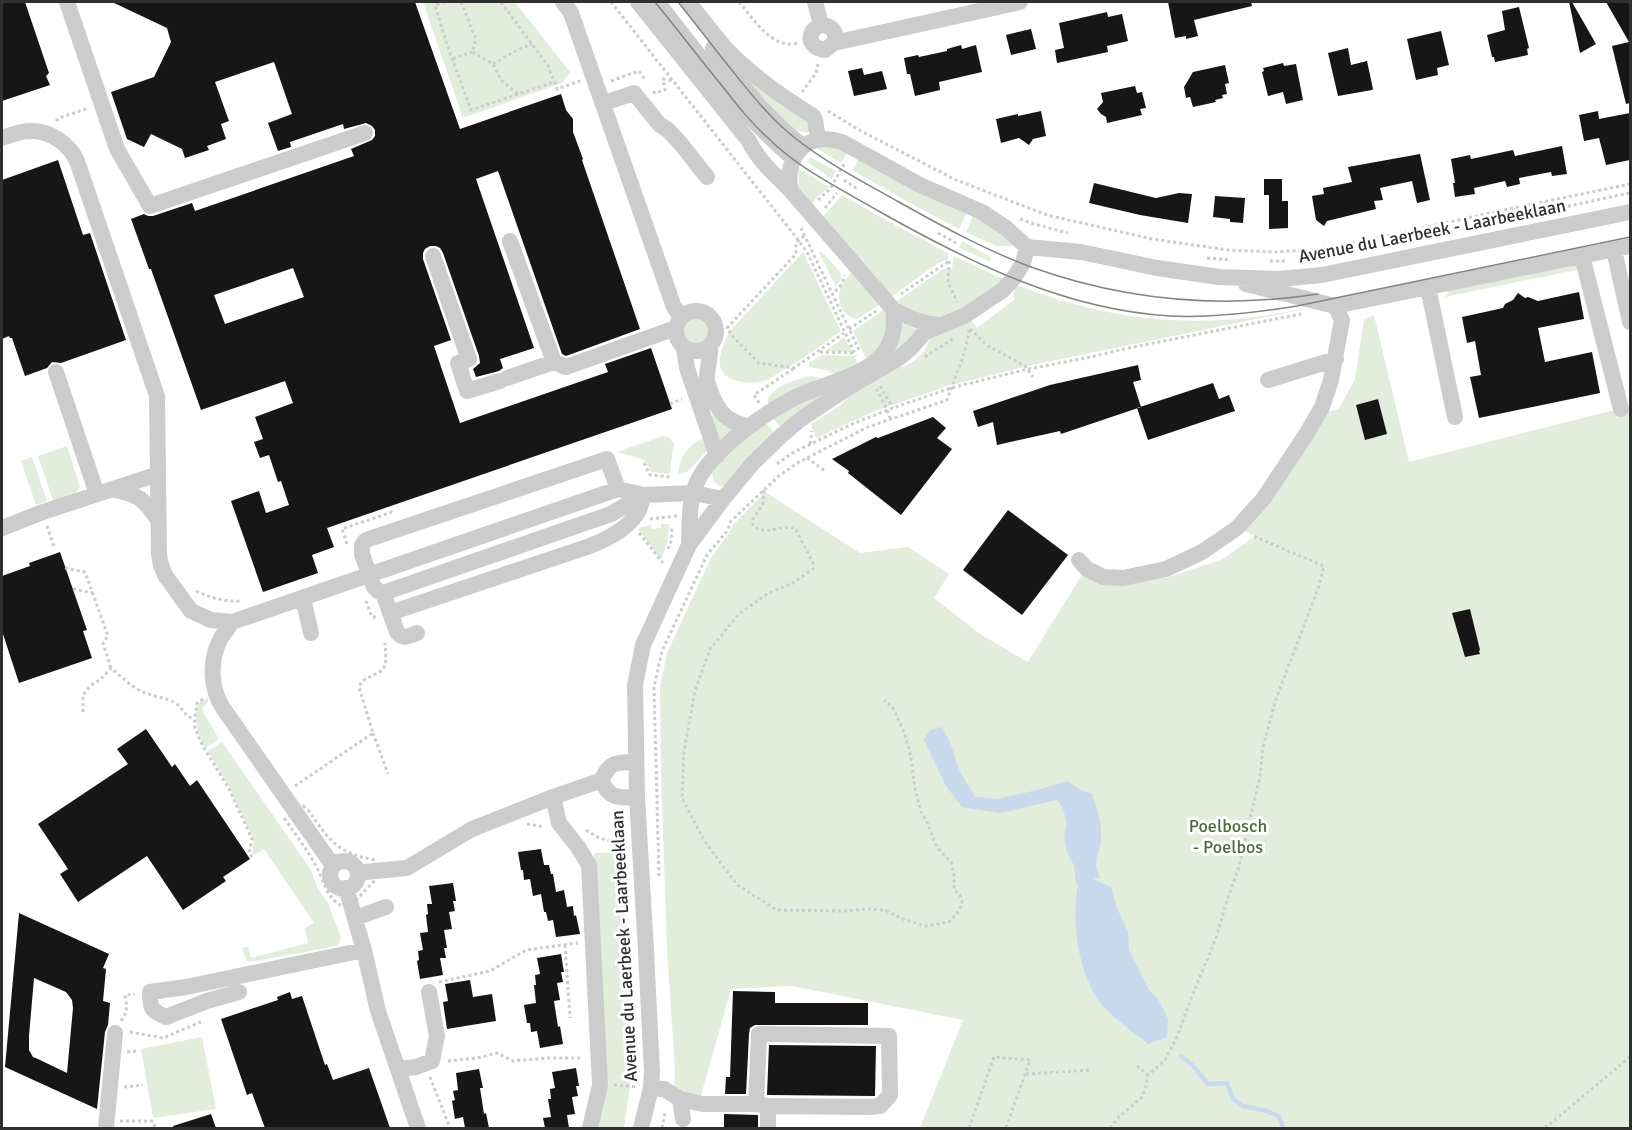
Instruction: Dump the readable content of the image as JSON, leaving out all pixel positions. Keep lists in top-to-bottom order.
{
  "streets": {
    "street": ["Avenue du Laerbeek - Laarbeeklaan"]
  },
  "parks": ["Poelbosch - Poelbos"]
}
